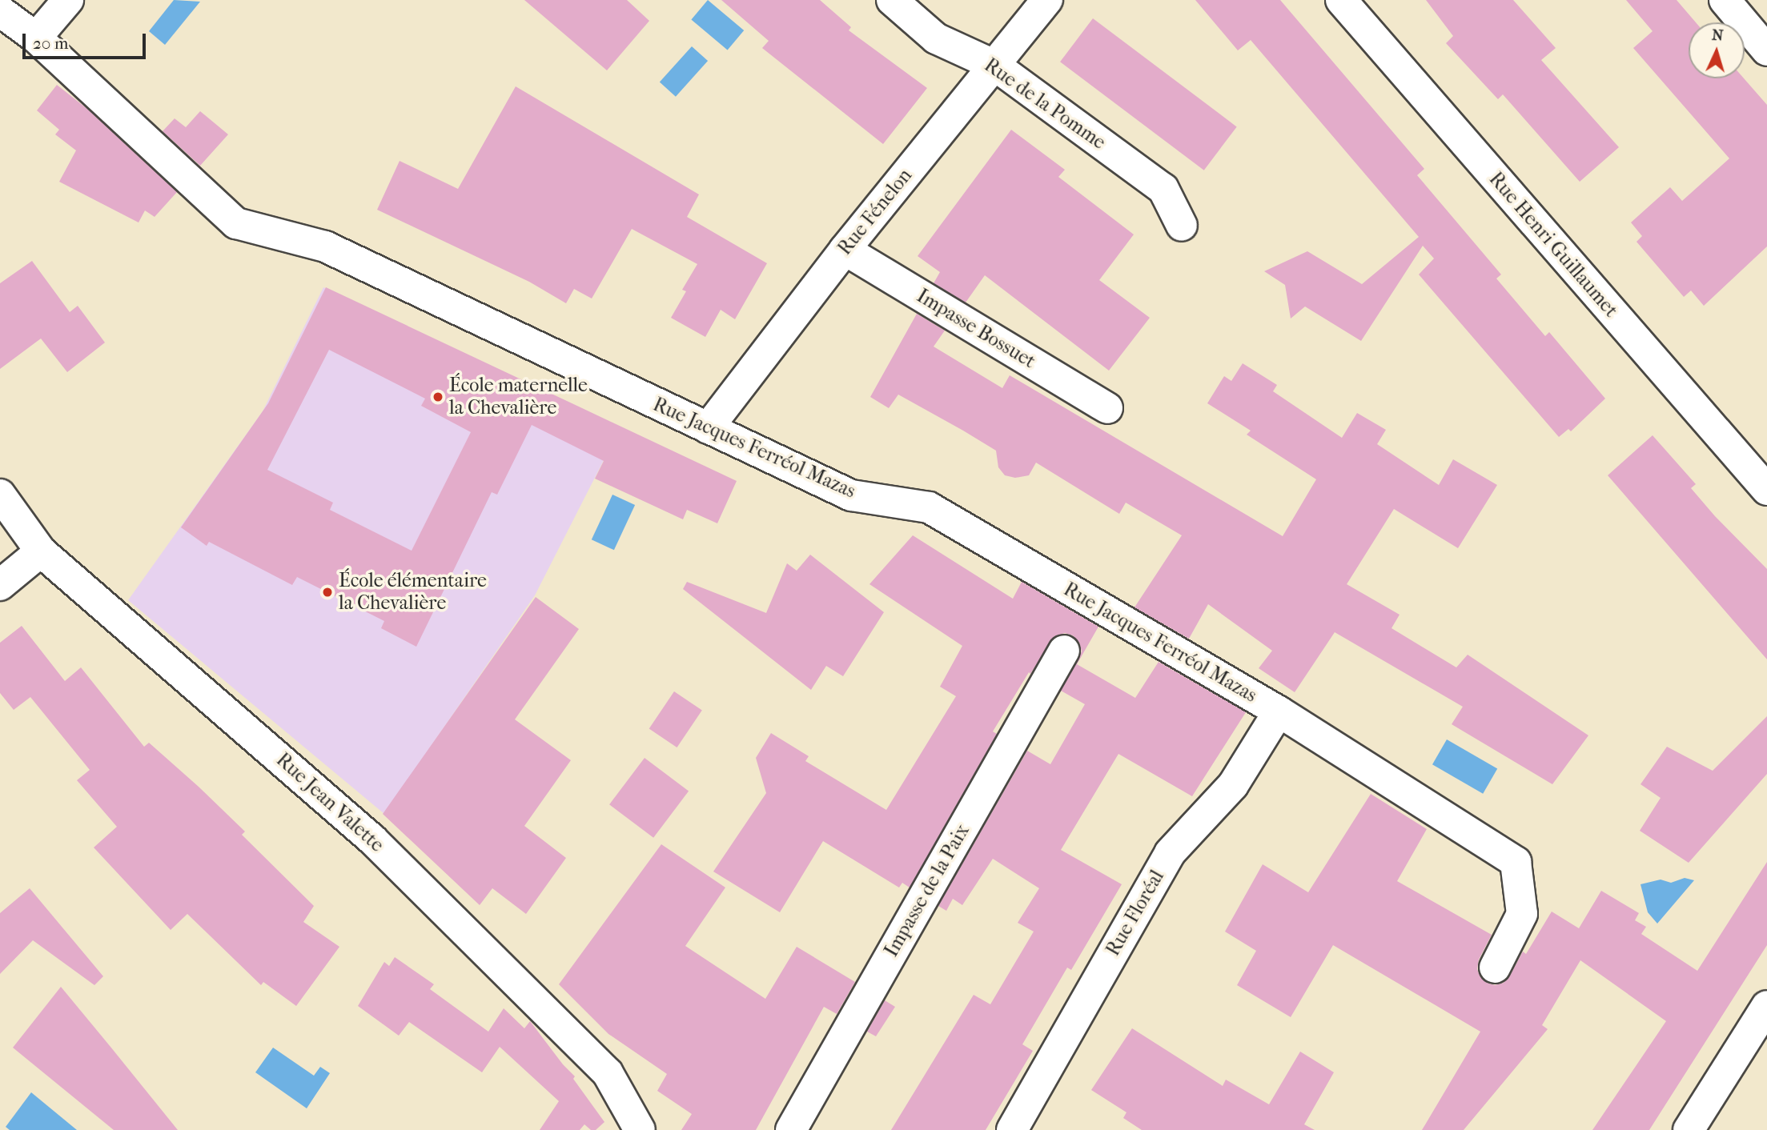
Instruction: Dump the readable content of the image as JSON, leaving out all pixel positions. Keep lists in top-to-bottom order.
{
  "streets": {
    "street": [
      "Rue de la Pomme",
      "Rue Fénelon",
      "Rue Henri Guillaumet",
      "Impasse Bossuet",
      "Rue Jacques Ferréol Mazas",
      "Rue Jean Valette",
      "Impasse de la Paix",
      "Rue Floréal"
    ]
  },
  "crossings": [
    ["Rue de la Pomme", "Rue Fénelon"],
    ["Rue Fénelon", "Impasse Bossuet"],
    ["Rue Fénelon", "Rue Jacques Ferréol Mazas"],
    ["Rue Jacques Ferréol Mazas", "Rue Floréal"]
  ],
  "places": ["École maternelle la Chevalière", "École élémentaire la Chevalière"],
  "scale_bar": "20 m",
  "north": "top"
}
